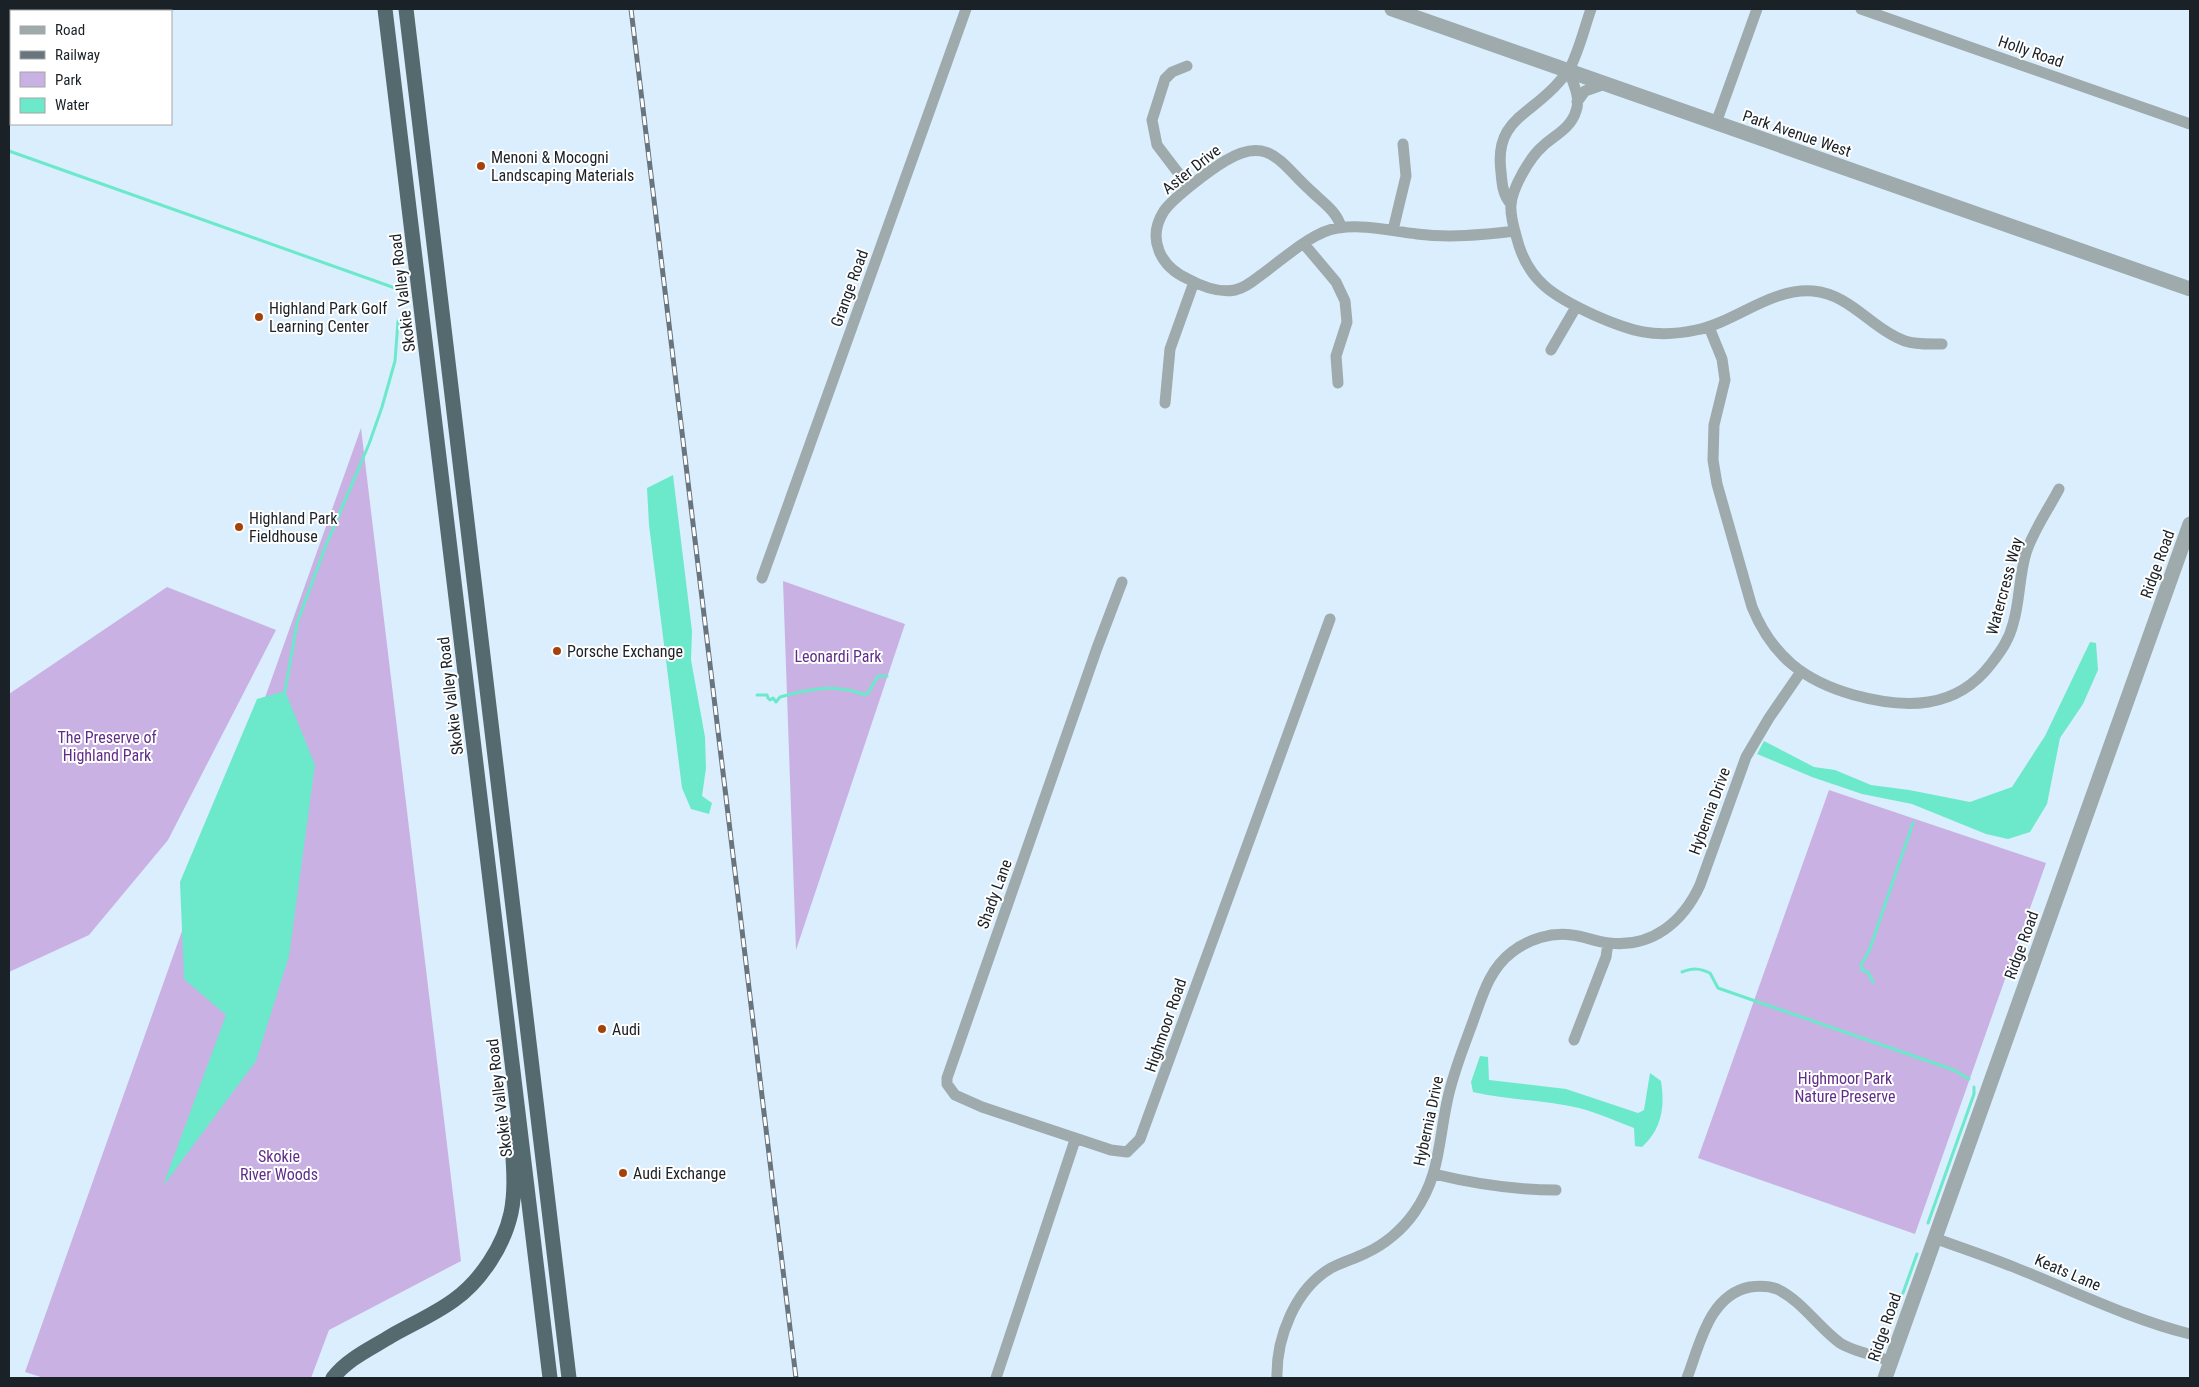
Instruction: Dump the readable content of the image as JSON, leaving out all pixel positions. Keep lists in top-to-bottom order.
{
  "streets": {
    "highway": ["Skokie Valley Road"],
    "street": [
      "Holly Road",
      "Park Avenue West",
      "Aster Drive",
      "Grange Road",
      "Ridge Road",
      "Watercress Way",
      "Hybernia Drive",
      "Shady Lane",
      "Highmoor Road",
      "Keats Lane"
    ]
  },
  "crossings": [
    ["Ridge Road", "Keats Lane"],
    ["Watercress Way", "Hybernia Drive"],
    ["Shady Lane", "Highmoor Road"]
  ],
  "parks": [
    "Leonardi Park",
    "The Preserve of Highland Park",
    "Highmoor Park Nature Preserve",
    "Skokie River Woods"
  ],
  "places": [
    "Menoni & Mocogni Landscaping Materials",
    "Highland Park Golf Learning Center",
    "Highland Park Fieldhouse",
    "Porsche Exchange",
    "Audi",
    "Audi Exchange"
  ],
  "legend": [
    "Road",
    "Railway",
    "Park",
    "Water"
  ]
}
